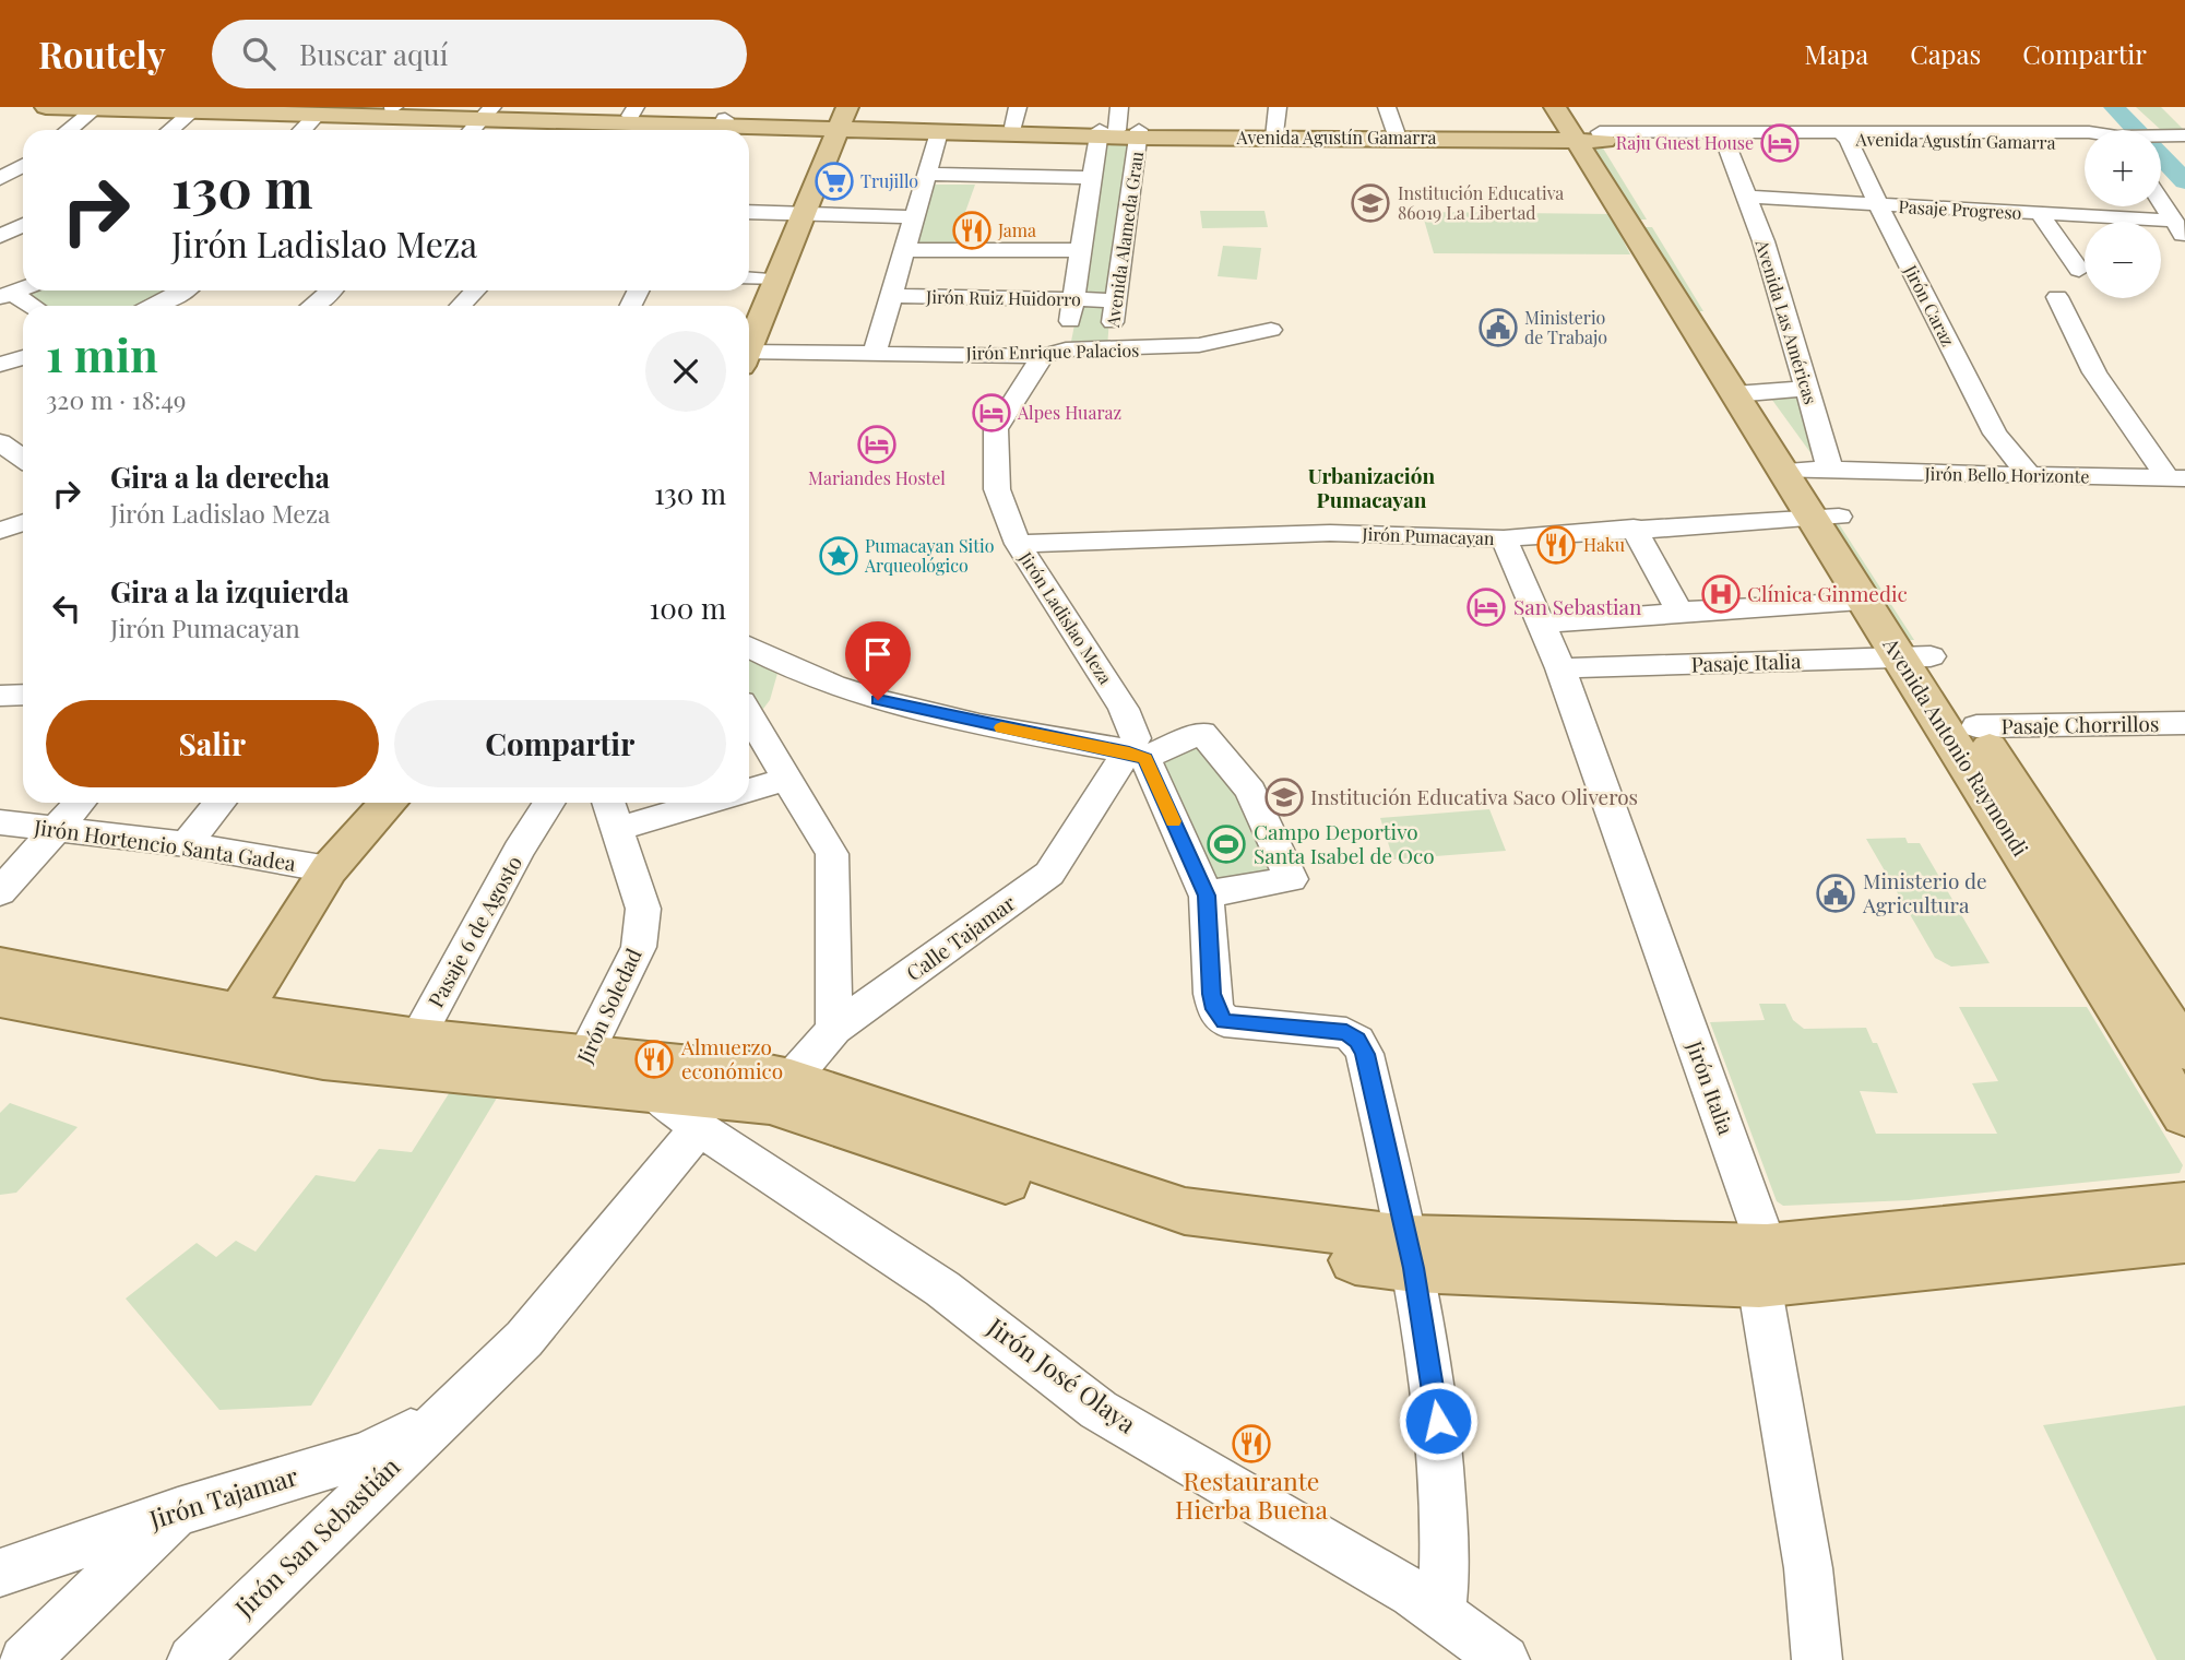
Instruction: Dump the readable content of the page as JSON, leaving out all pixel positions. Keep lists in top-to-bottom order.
{
  "streets": {
    "main road": ["Avenida Agustín Gamarra", "Avenida Antonio Raymondi"],
    "street": [
      "Pasaje Progreso",
      "Avenida Alameda Grau",
      "Jirón Ruiz Huidorro",
      "Jirón Caraz",
      "Avenida Las Américas",
      "Jirón Enrique Palacios",
      "Jirón Bello Horizonte",
      "Jirón Pumacayan",
      "Jirón Ladislao Meza",
      "Pasaje Italia",
      "Pasaje Chorrillos",
      "Jirón Hortencio Santa Gadea",
      "Pasaje 6 de Agosto",
      "Calle Tajamar",
      "Jirón Soledad",
      "Jirón Italia",
      "Jirón José Olaya",
      "Jirón Tajamar",
      "Jirón San Sebastián"
    ]
  },
  "crossings": [
    ["Avenida Agustín Gamarra", "Avenida Alameda Grau"],
    ["Avenida Agustín Gamarra", "Jirón Caraz"],
    ["Avenida Agustín Gamarra", "Avenida Las Américas"],
    ["Avenida Agustín Gamarra", "Avenida Antonio Raymondi"],
    ["Pasaje Progreso", "Jirón Caraz"],
    ["Pasaje Progreso", "Avenida Las Américas"],
    ["Avenida Alameda Grau", "Jirón Ruiz Huidorro"],
    ["Avenida Alameda Grau", "Jirón Enrique Palacios"],
    ["Avenida Alameda Grau", "Jirón Ladislao Meza"],
    ["Jirón Caraz", "Jirón Bello Horizonte"],
    ["Avenida Las Américas", "Jirón Bello Horizonte"],
    ["Avenida Las Américas", "Avenida Antonio Raymondi"],
    ["Jirón Enrique Palacios", "Jirón Ladislao Meza"],
    ["Jirón Bello Horizonte", "Avenida Antonio Raymondi"],
    ["Jirón Pumacayan", "Jirón Ladislao Meza"],
    ["Jirón Pumacayan", "Avenida Antonio Raymondi"],
    ["Jirón Pumacayan", "Jirón Italia"],
    ["Jirón Ladislao Meza", "Calle Tajamar"],
    ["Jirón Ladislao Meza", "Jirón José Olaya"],
    ["Pasaje Italia", "Avenida Antonio Raymondi"],
    ["Pasaje Italia", "Jirón Italia"],
    ["Pasaje Chorrillos", "Avenida Antonio Raymondi"],
    ["Jirón Tajamar", "Jirón San Sebastián"]
  ],
  "districts": ["Urbanización Pumacayan"],
  "places": {
    "hotel": [
      "Raju Guest House",
      "Alpes Huaraz",
      "Mariandes Hostel",
      "San Sebastian"
    ],
    "supermarket": ["Trujillo"],
    "school or university": ["Institución Educativa 86019 La Libertad", "Institución Educativa Saco Oliveros"],
    "restaurant": [
      "Jama",
      "Haku",
      "Almuerzo económico",
      "Restaurante Hierba Buena"
    ],
    "public building": ["Ministerio de Trabajo", "Ministerio de Agricultura"],
    "place": ["Pumacayan Sitio Arqueológico"],
    "hospital": ["Clínica Ginmedic"],
    "sports": ["Campo Deportivo Santa Isabel de Oco"]
  },
  "page": {
    "header": "Routely",
    "search": "Buscar aquí",
    "nav": ["Mapa", "Capas", "Compartir"],
    "map_buttons": ["+", "−"],
    "turn": ["130 m", "Jirón Ladislao Meza"],
    "heading": ["1 min", "320 m · 18:49"],
    "list": [
      {
        "name": "Gira a la derecha",
        "note": "Jirón Ladislao Meza",
        "value": "130 m"
      },
      {
        "name": "Gira a la izquierda",
        "note": "Jirón Pumacayan",
        "value": "100 m"
      }
    ],
    "buttons": ["Salir", "Compartir"]
  }
}
